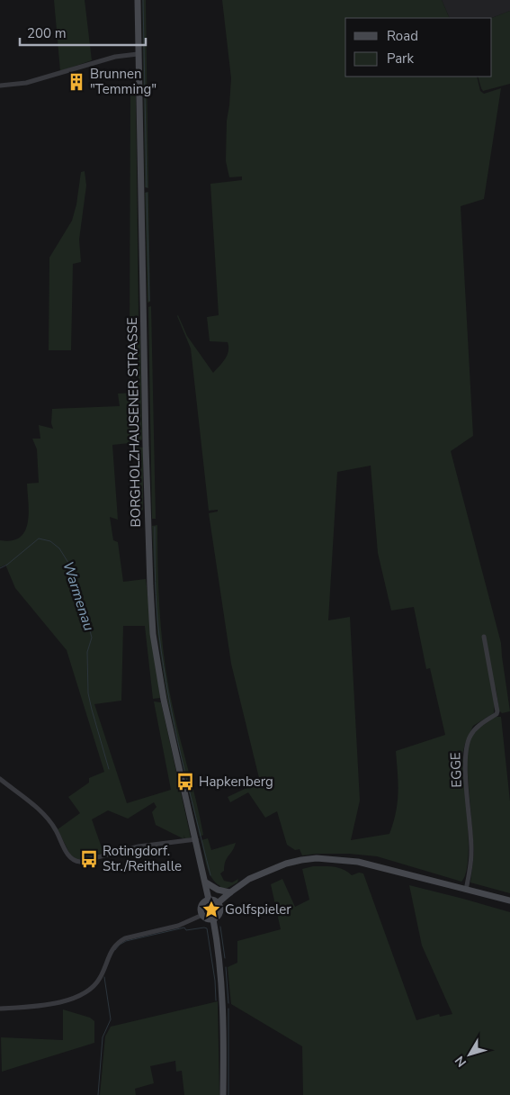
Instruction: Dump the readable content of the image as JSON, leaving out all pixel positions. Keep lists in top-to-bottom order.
{
  "streets": {
    "main road": ["BORGHOLZHAUSENER STRASSE"],
    "street": ["EGGE"]
  },
  "water": ["Warmenau"],
  "places": {
    "building": ["Brunnen \"Temming\""],
    "bus stop": ["Hapkenberg", "Rotingdorf. Str./Reithalle"],
    "place": ["Golfspieler"]
  },
  "legend": ["Road", "Park"],
  "scale_bar": "200 m",
  "north": "bottom left"
}
